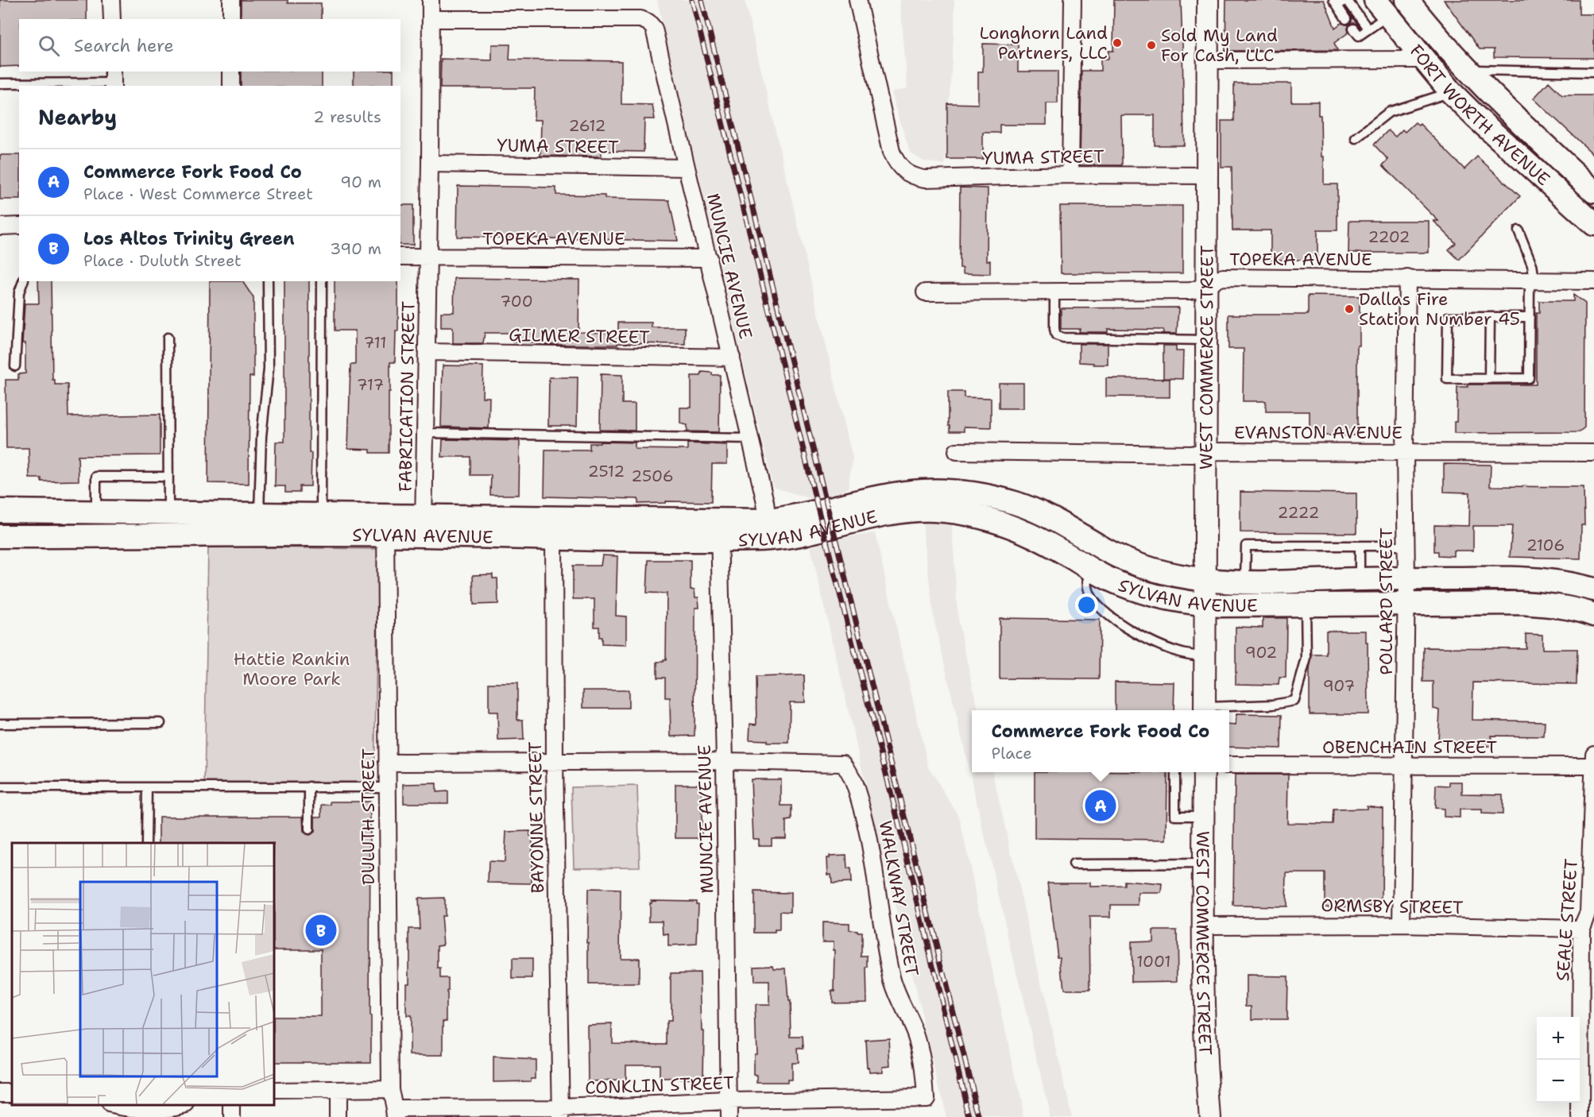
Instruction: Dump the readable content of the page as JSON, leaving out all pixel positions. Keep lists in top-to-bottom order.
{
  "streets": {
    "main road": ["FORT WORTH AVENUE", "SYLVAN AVENUE"],
    "street": [
      "YUMA STREET",
      "TOPEKA AVENUE",
      "MUNCIE AVENUE",
      "GILMER STREET",
      "WEST COMMERCE STREET",
      "FABRICATION STREET",
      "EVANSTON AVENUE",
      "POLLARD STREET",
      "OBENCHAIN STREET",
      "DULUTH STREET",
      "BAYONNE STREET",
      "WALKWAY STREET",
      "ORMSBY STREET",
      "SEALE STREET",
      "CONKLIN STREET"
    ]
  },
  "crossings": [
    ["YUMA STREET", "MUNCIE AVENUE"],
    ["YUMA STREET", "WEST COMMERCE STREET"],
    ["YUMA STREET", "FABRICATION STREET"],
    ["TOPEKA AVENUE", "MUNCIE AVENUE"],
    ["TOPEKA AVENUE", "WEST COMMERCE STREET"],
    ["TOPEKA AVENUE", "FABRICATION STREET"],
    ["TOPEKA AVENUE", "POLLARD STREET"],
    ["MUNCIE AVENUE", "GILMER STREET"],
    ["MUNCIE AVENUE", "FABRICATION STREET"],
    ["MUNCIE AVENUE", "SYLVAN AVENUE"],
    ["MUNCIE AVENUE", "WALKWAY STREET"],
    ["MUNCIE AVENUE", "CONKLIN STREET"],
    ["GILMER STREET", "FABRICATION STREET"],
    ["WEST COMMERCE STREET", "EVANSTON AVENUE"],
    ["WEST COMMERCE STREET", "SYLVAN AVENUE"],
    ["WEST COMMERCE STREET", "ORMSBY STREET"],
    ["FABRICATION STREET", "SYLVAN AVENUE"],
    ["EVANSTON AVENUE", "POLLARD STREET"],
    ["SYLVAN AVENUE", "POLLARD STREET"],
    ["SYLVAN AVENUE", "DULUTH STREET"],
    ["SYLVAN AVENUE", "BAYONNE STREET"],
    ["POLLARD STREET", "OBENCHAIN STREET"],
    ["POLLARD STREET", "ORMSBY STREET"],
    ["OBENCHAIN STREET", "SEALE STREET"],
    ["DULUTH STREET", "CONKLIN STREET"],
    ["BAYONNE STREET", "CONKLIN STREET"],
    ["WALKWAY STREET", "CONKLIN STREET"],
    ["ORMSBY STREET", "SEALE STREET"]
  ],
  "parks": ["Hattie Rankin Moore Park"],
  "places": ["Longhorn Land Partners, LLC", "Sold My Land For Cash, LLC", "Dallas Fire Station Number 45"],
  "house_numbers": [
    "2612",
    "2202",
    "700",
    "711",
    "717",
    "2512",
    "2506",
    "2222",
    "2106",
    "902",
    "907",
    "1001"
  ],
  "page": {
    "search": "Search here",
    "heading": ["Nearby", "2 results"],
    "list": [
      {
        "mark": "A",
        "name": "Commerce Fork Food Co",
        "note": "Place · West Commerce Street",
        "value": "90 m"
      },
      {
        "mark": "B",
        "name": "Los Altos Trinity Green",
        "note": "Place · Duluth Street",
        "value": "390 m"
      }
    ],
    "popup": ["Commerce Fork Food Co", "Place"],
    "pins": ["A", "B"],
    "map_buttons": ["+", "−"]
  }
}
